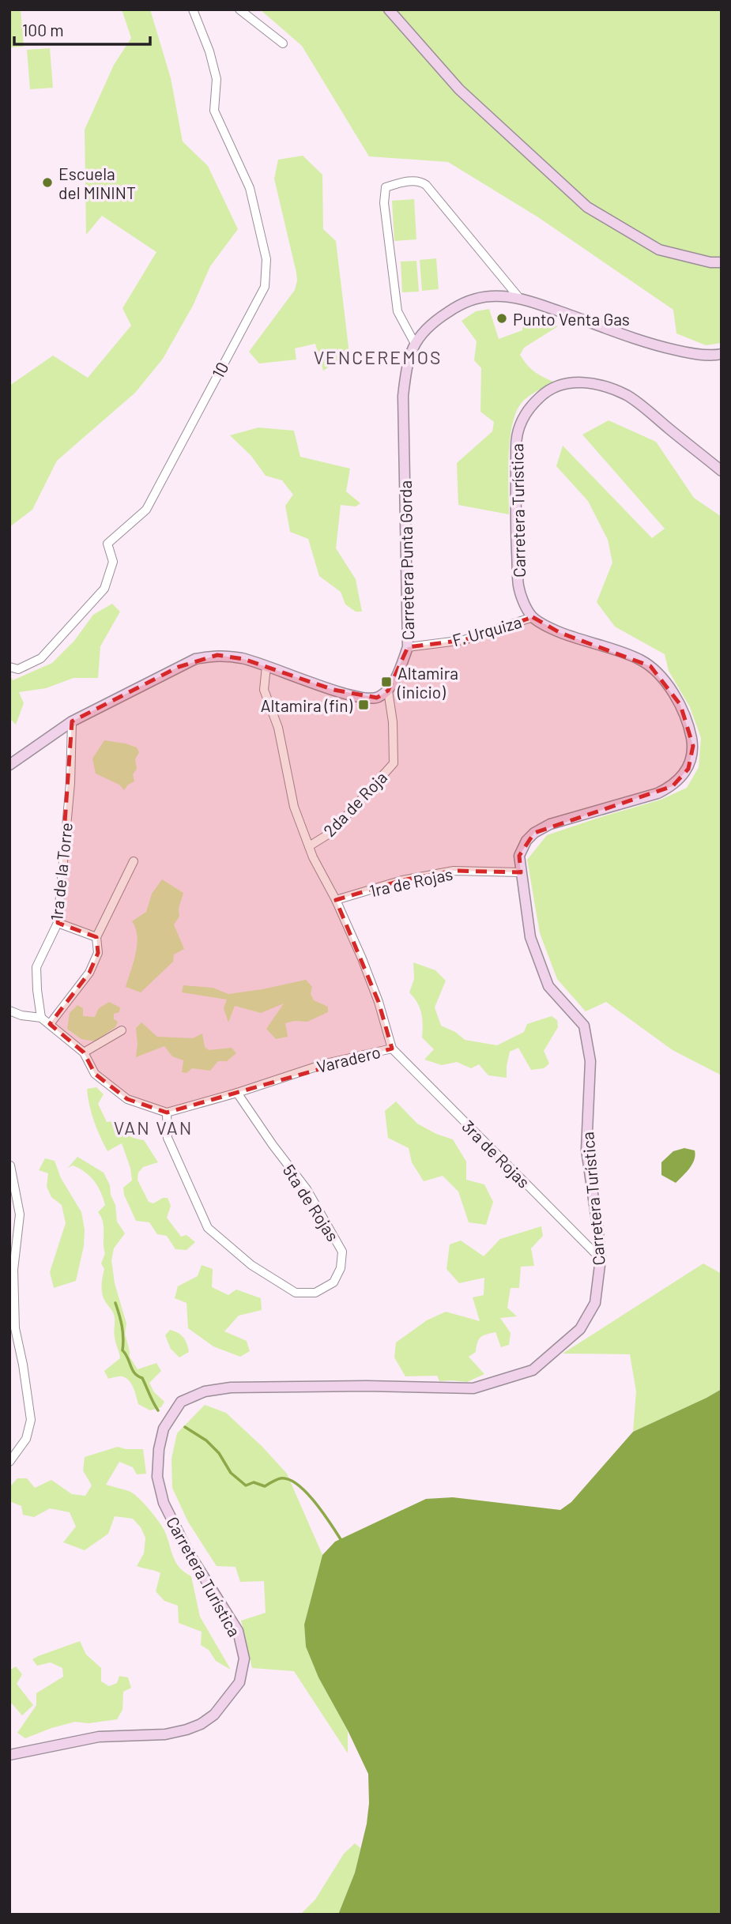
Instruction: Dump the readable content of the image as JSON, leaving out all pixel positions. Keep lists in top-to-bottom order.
{
  "streets": {
    "main road": ["Carretera Turística", "Carretera Punta Gorda"],
    "street": [
      "10",
      "F. Urquiza",
      "2da de Roja",
      "1ra de la Torre",
      "1ra de Rojas",
      "Varadero",
      "3ra de Rojas",
      "5ta de Rojas"
    ]
  },
  "crossings": [
    ["Carretera Turística", "F. Urquiza"],
    ["Carretera Turística", "1ra de Rojas"],
    ["Carretera Turística", "3ra de Rojas"],
    ["Carretera Punta Gorda", "F. Urquiza"],
    ["Carretera Punta Gorda", "2da de Roja"],
    ["2da de Roja", "Varadero"],
    ["1ra de Rojas", "Varadero"],
    ["Varadero", "3ra de Rojas"],
    ["Varadero", "5ta de Rojas"]
  ],
  "districts": ["VENCEREMOS", "VAN VAN"],
  "places": {
    "other": ["Escuela del MININT", "Punto Venta Gas"],
    "transit": ["Altamira (inicio)", "Altamira (fin)"]
  },
  "scale_bar": "100 m"
}
